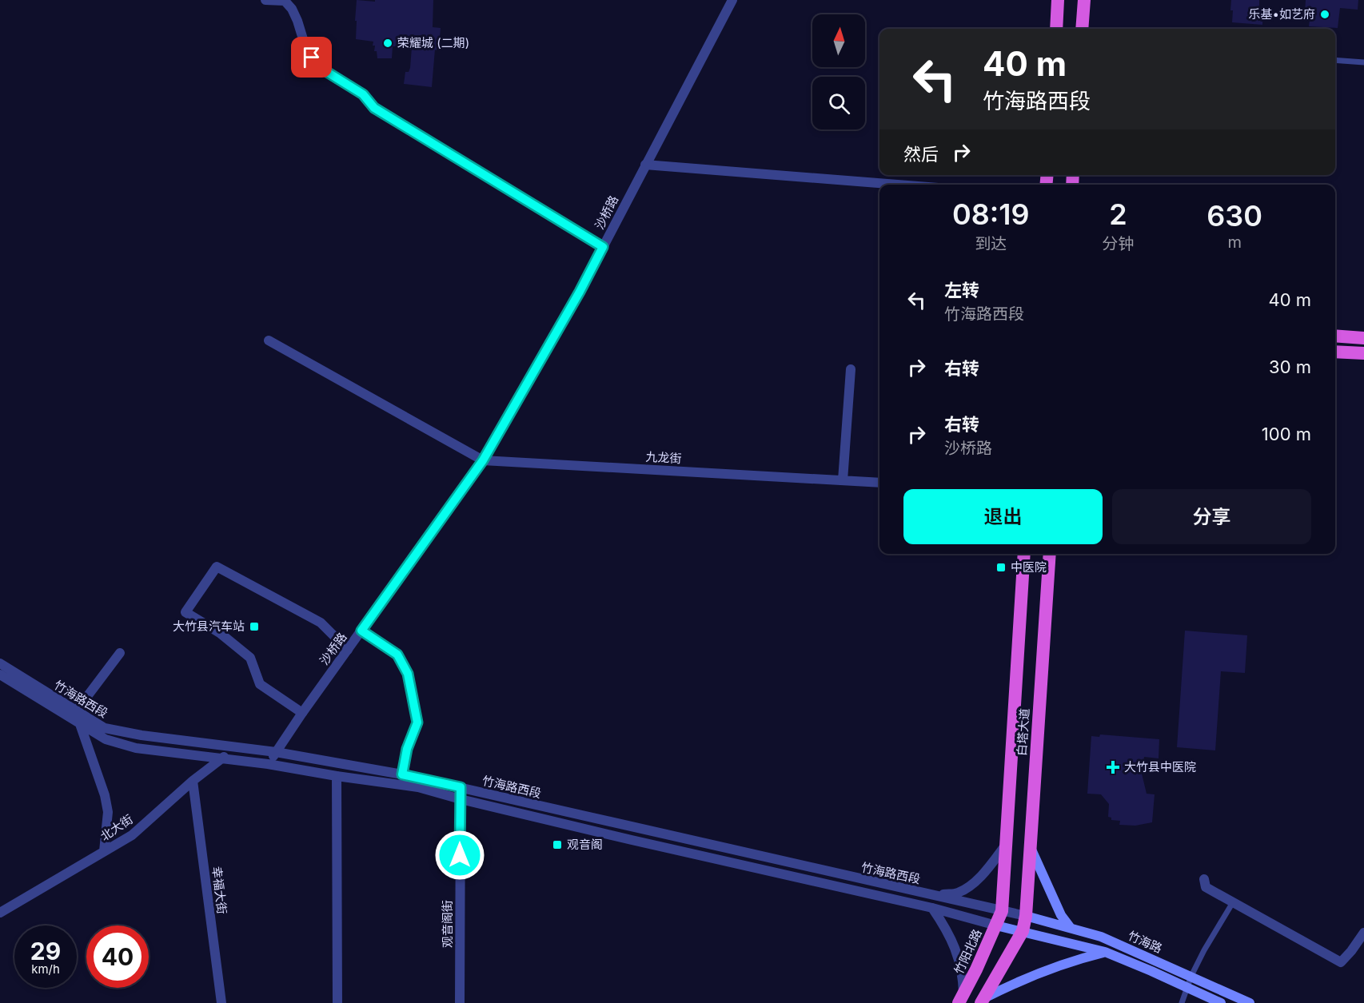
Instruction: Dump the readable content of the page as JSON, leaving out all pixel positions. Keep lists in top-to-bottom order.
{
  "streets": {
    "highway": ["白塔大道", "竹阳北路"],
    "main road": ["竹海路"],
    "street": [
      "沙桥路",
      "九龙街",
      "竹海路西段",
      "北大街",
      "幸福大街",
      "观音阁街"
    ]
  },
  "crossings": [
    ["沙桥路", "九龙街"],
    ["沙桥路", "竹海路西段"],
    ["竹海路西段", "白塔大道"],
    ["竹海路西段", "北大街"],
    ["竹海路西段", "观音阁街"],
    ["竹海路西段", "竹海路"],
    ["竹海路西段", "竹阳北路"],
    ["白塔大道", "竹海路"],
    ["白塔大道", "竹阳北路"],
    ["北大街", "幸福大街"],
    ["竹海路", "竹阳北路"]
  ],
  "places": {
    "other": ["乐基•如艺府", "荣耀城 (二期)"],
    "transit": ["中医院", "大竹县汽车站", "观音阁"],
    "health": ["大竹县中医院"]
  },
  "north": "top",
  "page": {
    "turn": ["40 m", "竹海路西段"],
    "then": "然后",
    "eta": [
      "08:19",
      "到达",
      "2",
      "分钟",
      "630",
      "m"
    ],
    "list": [
      {
        "name": "左转",
        "note": "竹海路西段",
        "value": "40 m"
      },
      {
        "name": "右转",
        "value": "30 m"
      },
      {
        "name": "右转",
        "note": "沙桥路",
        "value": "100 m"
      }
    ],
    "buttons": ["退出", "分享"],
    "speed": "29 km/h",
    "limit": "40"
  }
}
